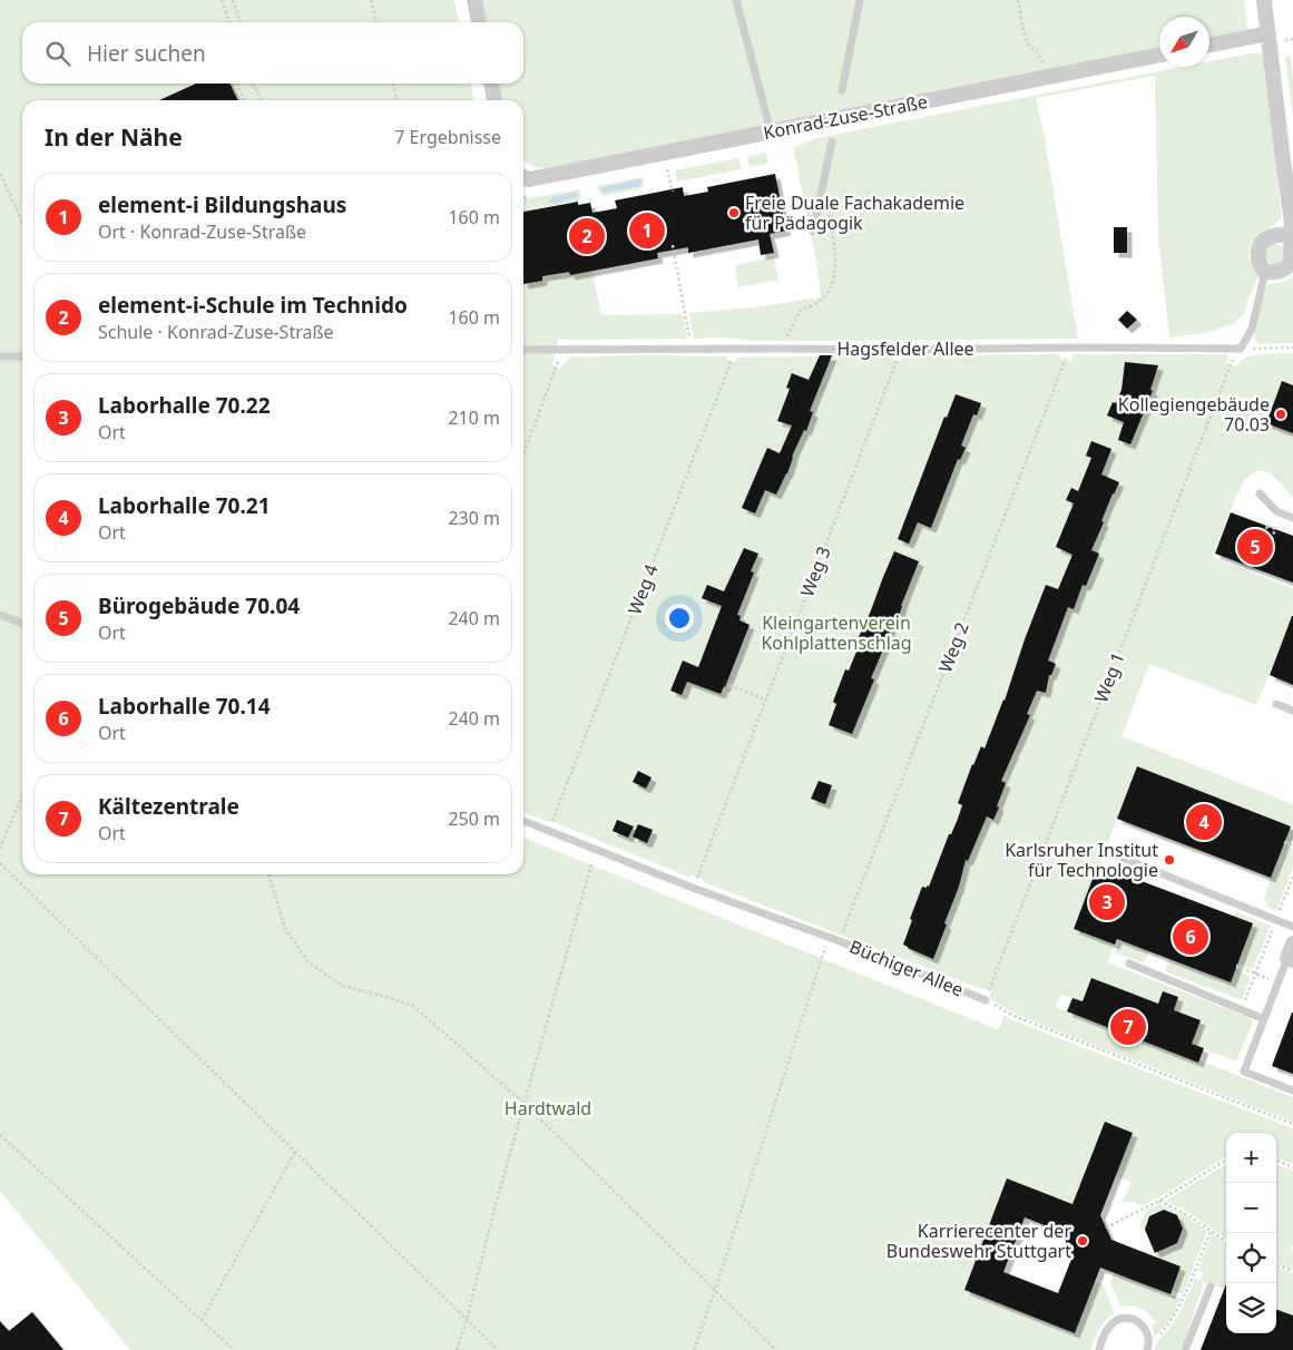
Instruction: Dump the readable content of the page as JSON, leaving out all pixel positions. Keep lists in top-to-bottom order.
{
  "streets": {
    "street": ["Konrad-Zuse-Straße"],
    "lane": ["Hagsfelder Allee", "Büchiger Allee"],
    "path": [
      "Weg 3",
      "Weg 4",
      "Weg 2",
      "Weg 1"
    ]
  },
  "crossings": [
    ["Hagsfelder Allee", "Weg 4"],
    ["Weg 4", "Büchiger Allee"]
  ],
  "parks": ["Kleingartenverein Kohlplattenschlag", "Hardtwald"],
  "places": [
    "Freie Duale Fachakademie für Pädagogik",
    "Kollegiengebäude 70.03",
    "Karlsruher Institut für Technologie",
    "Karrierecenter der Bundeswehr Stuttgart"
  ],
  "north": "bottom left",
  "page": {
    "search": "Hier suchen",
    "heading": ["In der Nähe", "7 Ergebnisse"],
    "list": [
      {
        "mark": "1",
        "name": "element-i Bildungshaus",
        "note": "Ort · Konrad-Zuse-Straße",
        "value": "160 m"
      },
      {
        "mark": "2",
        "name": "element-i-Schule im Technido",
        "note": "Schule · Konrad-Zuse-Straße",
        "value": "160 m"
      },
      {
        "mark": "3",
        "name": "Laborhalle 70.22",
        "note": "Ort",
        "value": "210 m"
      },
      {
        "mark": "4",
        "name": "Laborhalle 70.21",
        "note": "Ort",
        "value": "230 m"
      },
      {
        "mark": "5",
        "name": "Bürogebäude 70.04",
        "note": "Ort",
        "value": "240 m"
      },
      {
        "mark": "6",
        "name": "Laborhalle 70.14",
        "note": "Ort",
        "value": "240 m"
      },
      {
        "mark": "7",
        "name": "Kältezentrale",
        "note": "Ort",
        "value": "250 m"
      }
    ],
    "pins": [
      "1",
      "2",
      "5",
      "4",
      "3",
      "6",
      "7"
    ],
    "map_buttons": ["+", "−"]
  }
}
